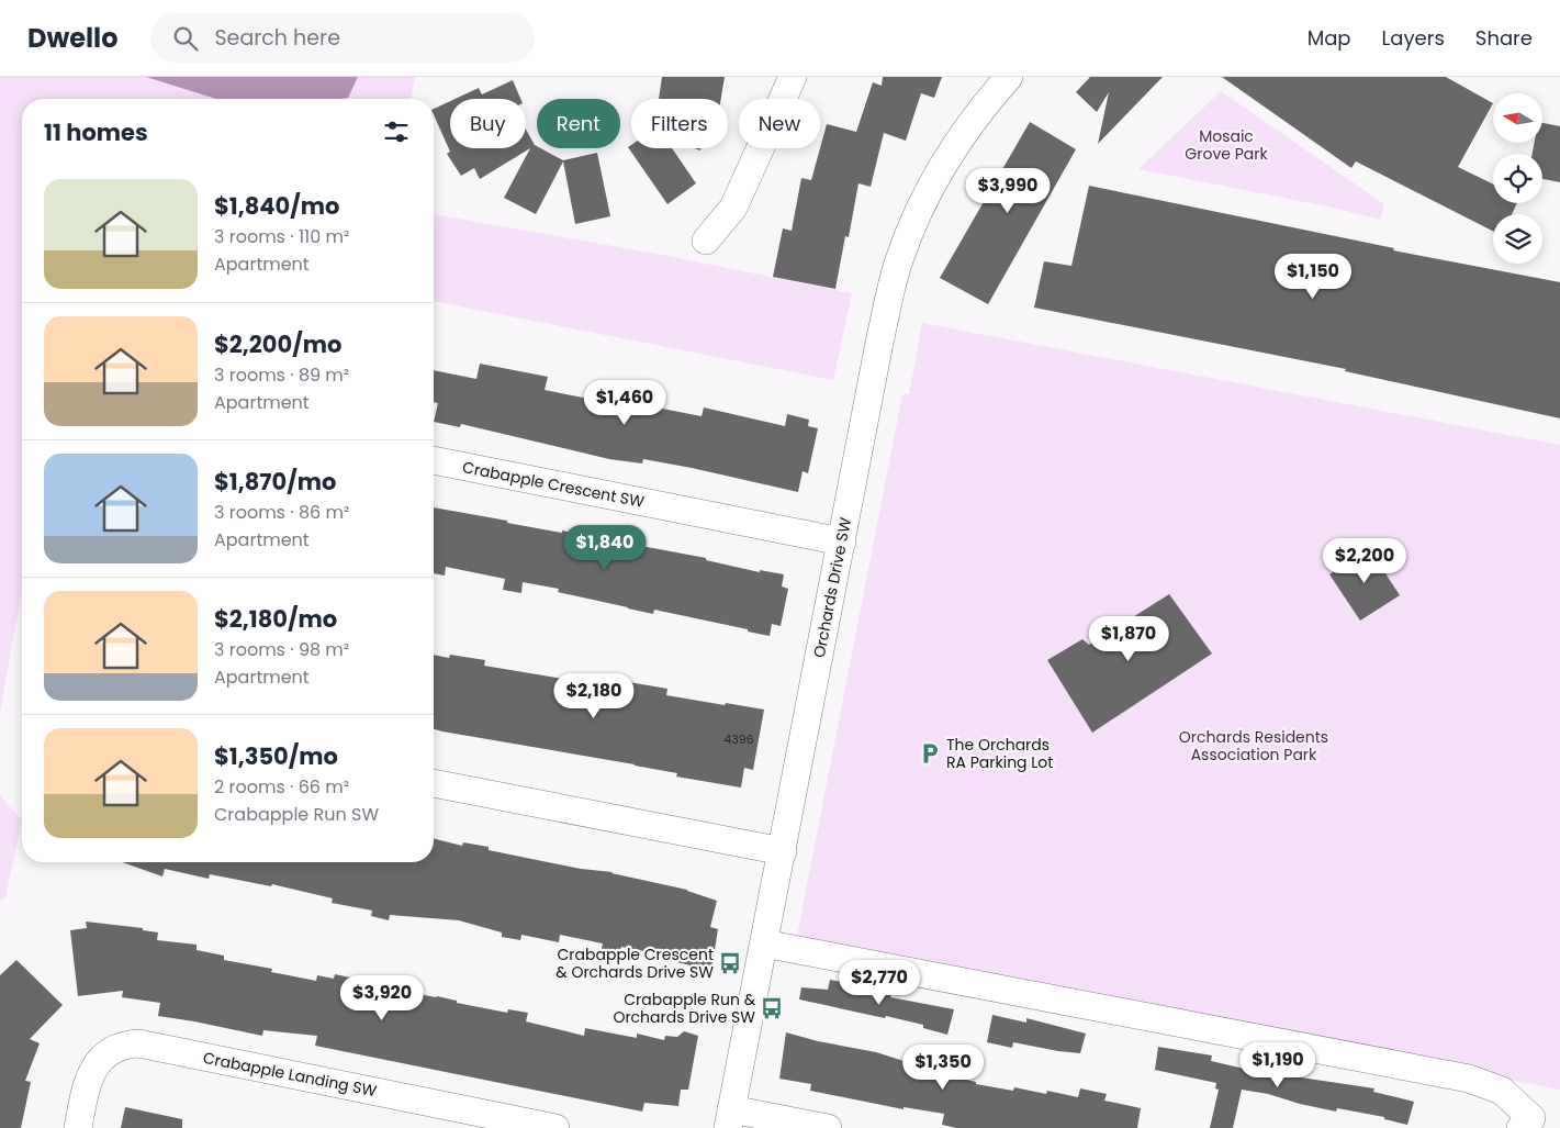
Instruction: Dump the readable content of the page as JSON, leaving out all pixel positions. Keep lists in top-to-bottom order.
{
  "streets": {
    "street": ["Crabapple Crescent SW", "Orchards Drive SW", "Crabapple Landing SW"]
  },
  "crossings": [
    ["Crabapple Crescent SW", "Orchards Drive SW"]
  ],
  "parks": ["Mosaic Grove Park", "Orchards Residents Association Park"],
  "places": {
    "parking": ["The Orchards RA Parking Lot"],
    "bus stop": ["Crabapple Crescent & Orchards Drive SW", "Crabapple Run & Orchards Drive SW"]
  },
  "house_numbers": ["4396"],
  "north": "left",
  "page": {
    "header": "Dwello",
    "search": "Search here",
    "nav": ["Map", "Layers", "Share"],
    "chip": [
      "Buy",
      "Rent",
      "Filters",
      "New"
    ],
    "heading": "11 homes",
    "list": [
      {
        "name": "$1,840/mo",
        "note": "3 rooms · 110 m² · Apartment"
      },
      {
        "name": "$2,200/mo",
        "note": "3 rooms · 89 m² · Apartment"
      },
      {
        "name": "$1,870/mo",
        "note": "3 rooms · 86 m² · Apartment"
      },
      {
        "name": "$2,180/mo",
        "note": "3 rooms · 98 m² · Apartment"
      },
      {
        "name": "$1,350/mo",
        "note": "2 rooms · 66 m² · Crabapple Run SW"
      }
    ],
    "price": [
      "$3,990",
      "$1,150",
      "$1,460",
      "$1,840",
      "$2,200",
      "$1,870",
      "$2,180",
      "$2,770",
      "$3,920",
      "$1,190",
      "$1,350"
    ]
  }
}
